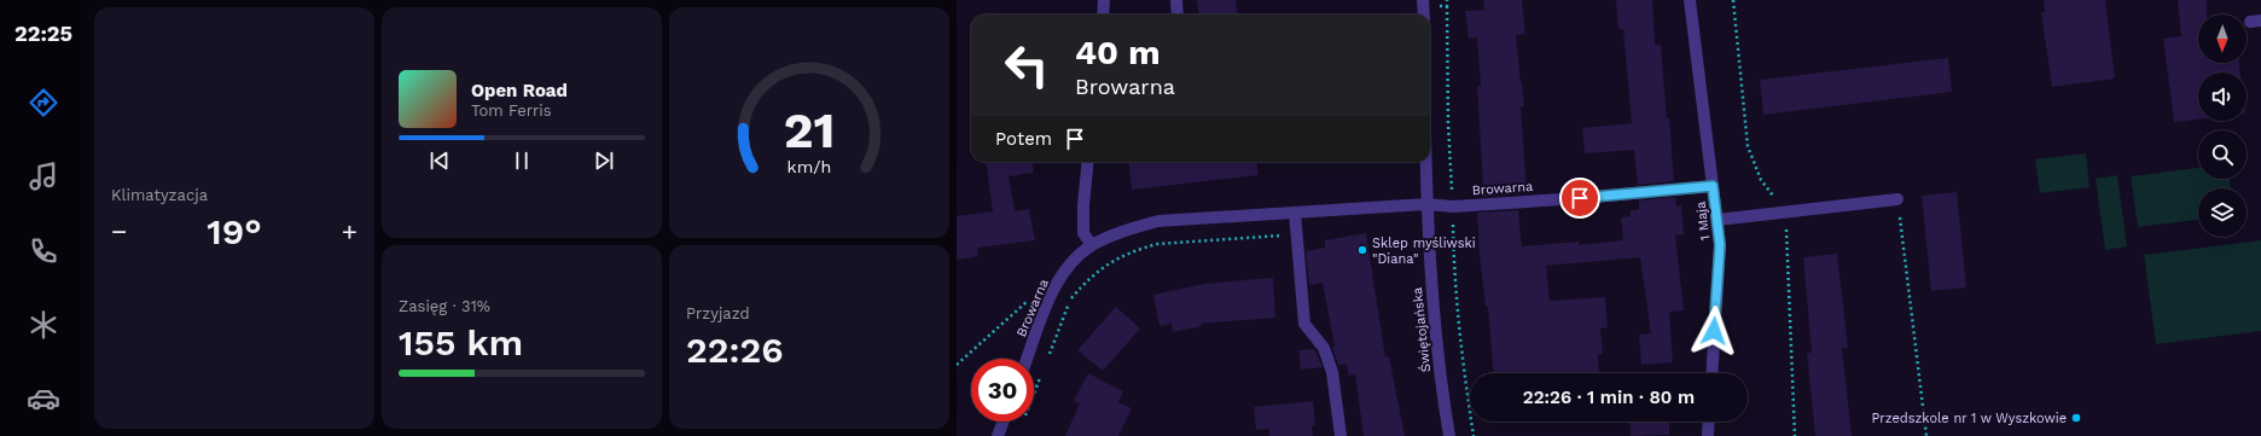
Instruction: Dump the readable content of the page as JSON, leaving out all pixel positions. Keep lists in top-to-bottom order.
{
  "streets": {
    "street": ["Browarna", "1 Maja", "Świętojańska"]
  },
  "crossings": [
    ["Browarna", "1 Maja"],
    ["Browarna", "Świętojańska"]
  ],
  "places": ["Sklep myśliwski \"Diana\"", "Przedszkole nr 1 w Wyszkowie"],
  "north": "bottom",
  "page": {
    "tabs": "22:25",
    "tile": [
      "Klimatyzacja",
      ["Zasięg · 31%", "155 km"],
      ["Przyjazd", "22:26"]
    ],
    "turn": ["40 m", "Browarna"],
    "song": ["Open Road", "Tom Ferris"],
    "then": "Potem",
    "heat": ["−", "19°", "+"],
    "limit": "30",
    "trip": "22:26 · 1 min · 80 m",
    "gauge": ["21", "km/h"]
  }
}
